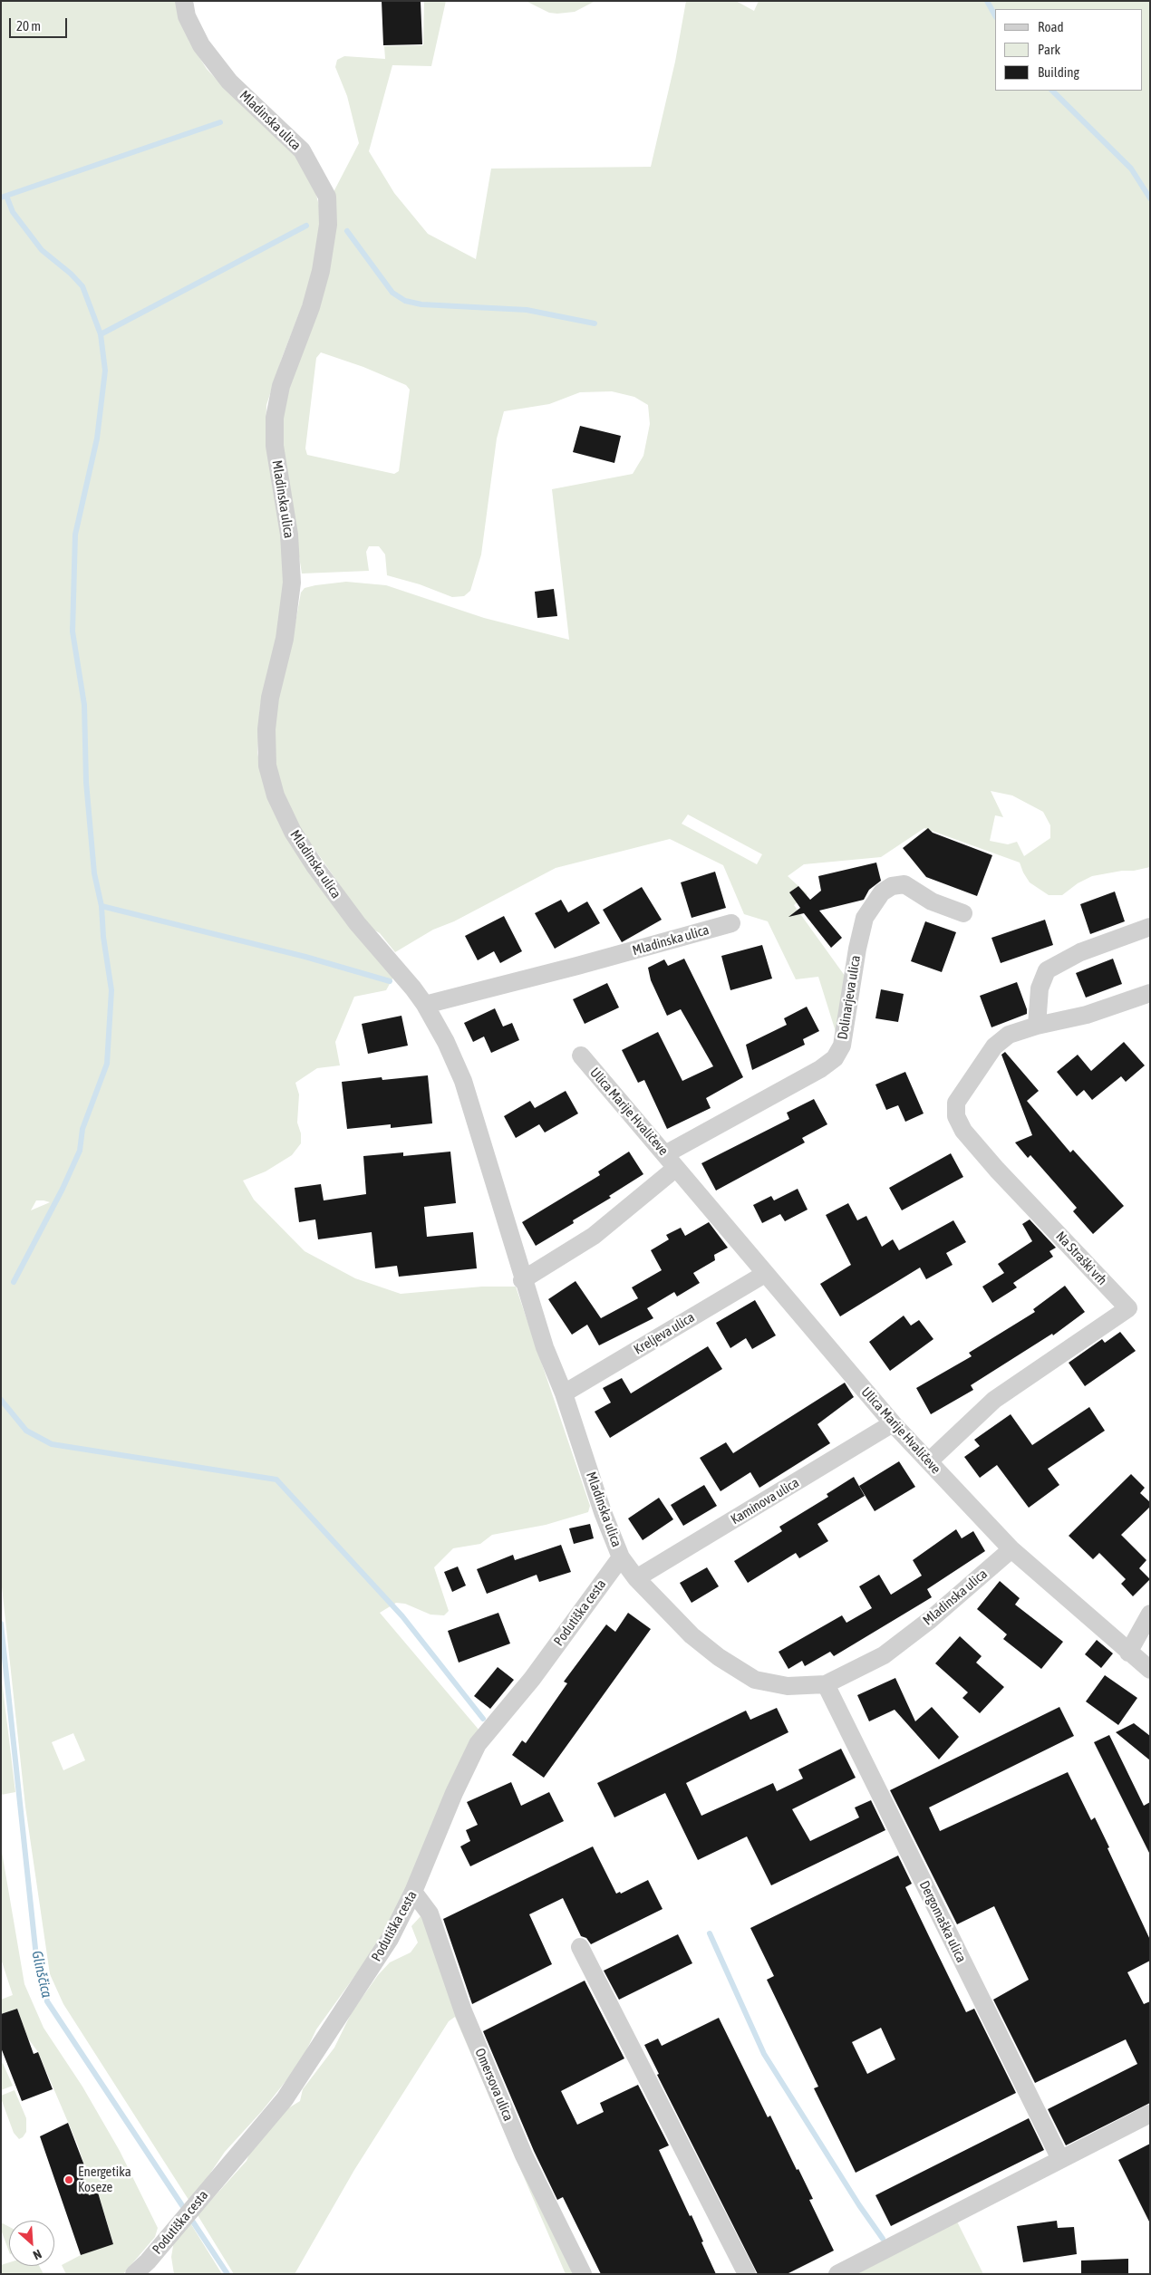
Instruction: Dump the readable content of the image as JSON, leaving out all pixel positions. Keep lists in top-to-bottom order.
{
  "streets": {
    "street": [
      "Mladinska ulica",
      "Dolinarjeva ulica",
      "Ulica Marije Hvaličeve",
      "Na Straški vrh",
      "Kreljeva ulica",
      "Kaminova ulica",
      "Podutiška cesta",
      "Dergomaška ulica",
      "Omersova ulica"
    ]
  },
  "crossings": [
    ["Mladinska ulica", "Ulica Marije Hvaličeve"],
    ["Mladinska ulica", "Kreljeva ulica"],
    ["Mladinska ulica", "Kaminova ulica"],
    ["Mladinska ulica", "Podutiška cesta"],
    ["Mladinska ulica", "Dergomaška ulica"],
    ["Dolinarjeva ulica", "Ulica Marije Hvaličeve"],
    ["Ulica Marije Hvaličeve", "Na Straški vrh"],
    ["Ulica Marije Hvaličeve", "Kreljeva ulica"],
    ["Ulica Marije Hvaličeve", "Kaminova ulica"],
    ["Podutiška cesta", "Omersova ulica"]
  ],
  "water": ["Glinščica"],
  "places": ["Energetika Koseze"],
  "legend": ["Road", "Park", "Building"],
  "scale_bar": "20 m",
  "north": "bottom right"
}
